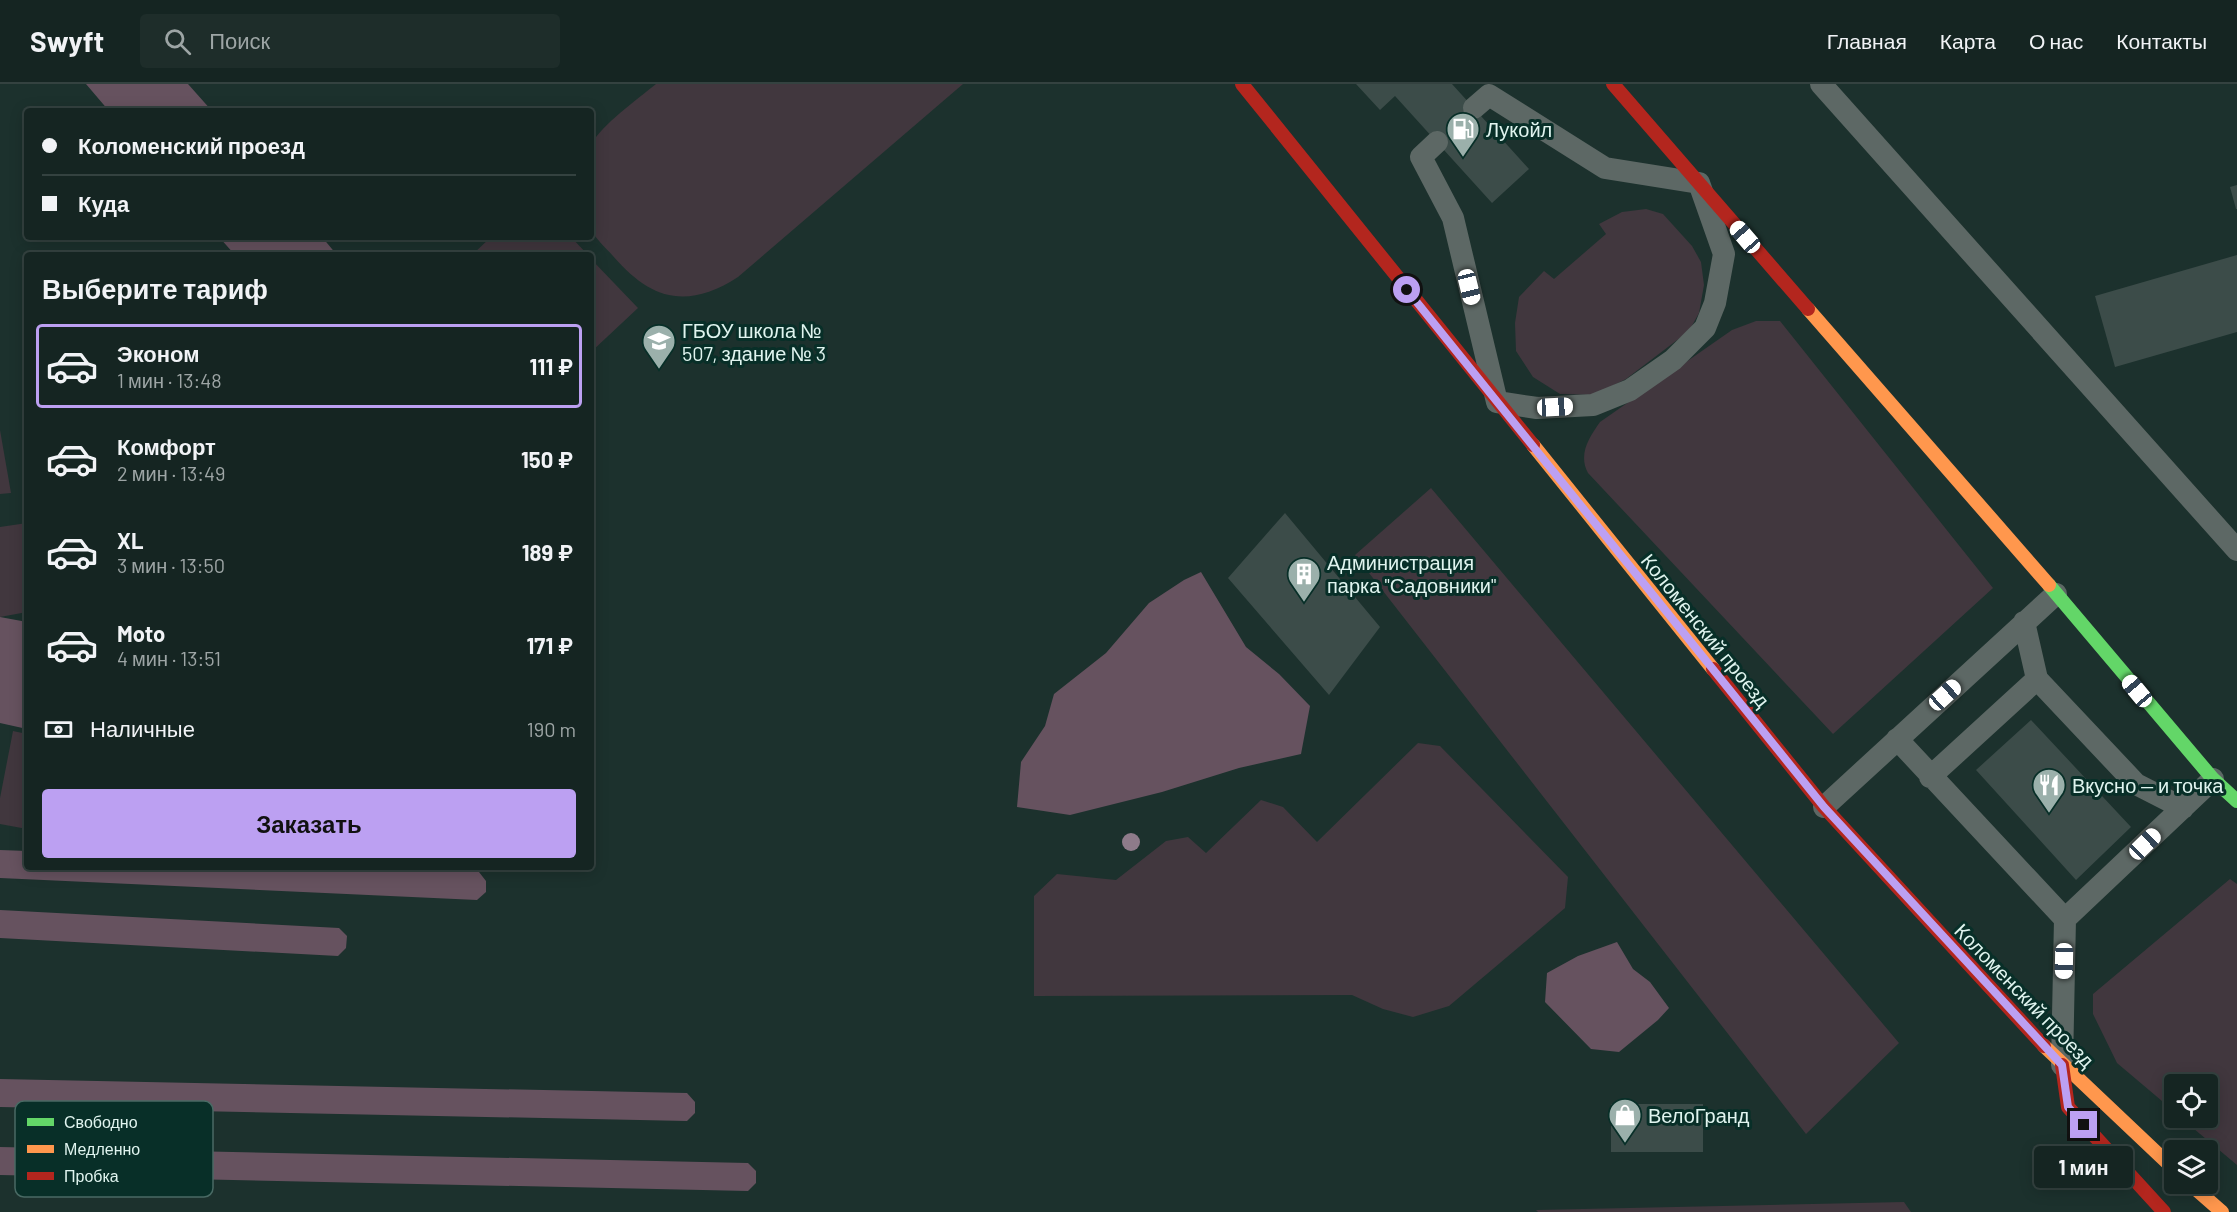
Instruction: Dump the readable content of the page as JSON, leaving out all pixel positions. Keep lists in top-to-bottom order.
{
  "streets": {
    "main road": ["Коломенский проезд"]
  },
  "places": {
    "fuel station": ["Лукойл"],
    "school or university": ["ГБОУ школа № 507, здание № 3"],
    "building": ["Администрация парка \"Садовники\""],
    "restaurant": ["Вкусно — и точка"],
    "shop": ["ВелоГранд"]
  },
  "legend": ["Свободно", "Медленно", "Пробка"],
  "page": {
    "header": "Swyft",
    "search": "Поиск",
    "nav": [
      "Главная",
      "Карта",
      "О нас",
      "Контакты"
    ],
    "banner": ["Коломенский проезд", "Куда"],
    "heading": "Выберите тариф",
    "list": [
      {
        "name": "Эконом",
        "note": "1 мин · 13:48",
        "value": "111 ₽"
      },
      {
        "name": "Комфорт",
        "note": "2 мин · 13:49",
        "value": "150 ₽"
      },
      {
        "name": "XL",
        "note": "3 мин · 13:50",
        "value": "189 ₽"
      },
      {
        "name": "Moto",
        "note": "4 мин · 13:51",
        "value": "171 ₽"
      }
    ],
    "pay": ["Наличные", "190 m"],
    "buttons": "Заказать",
    "bubble": "1 мин"
  }
}
